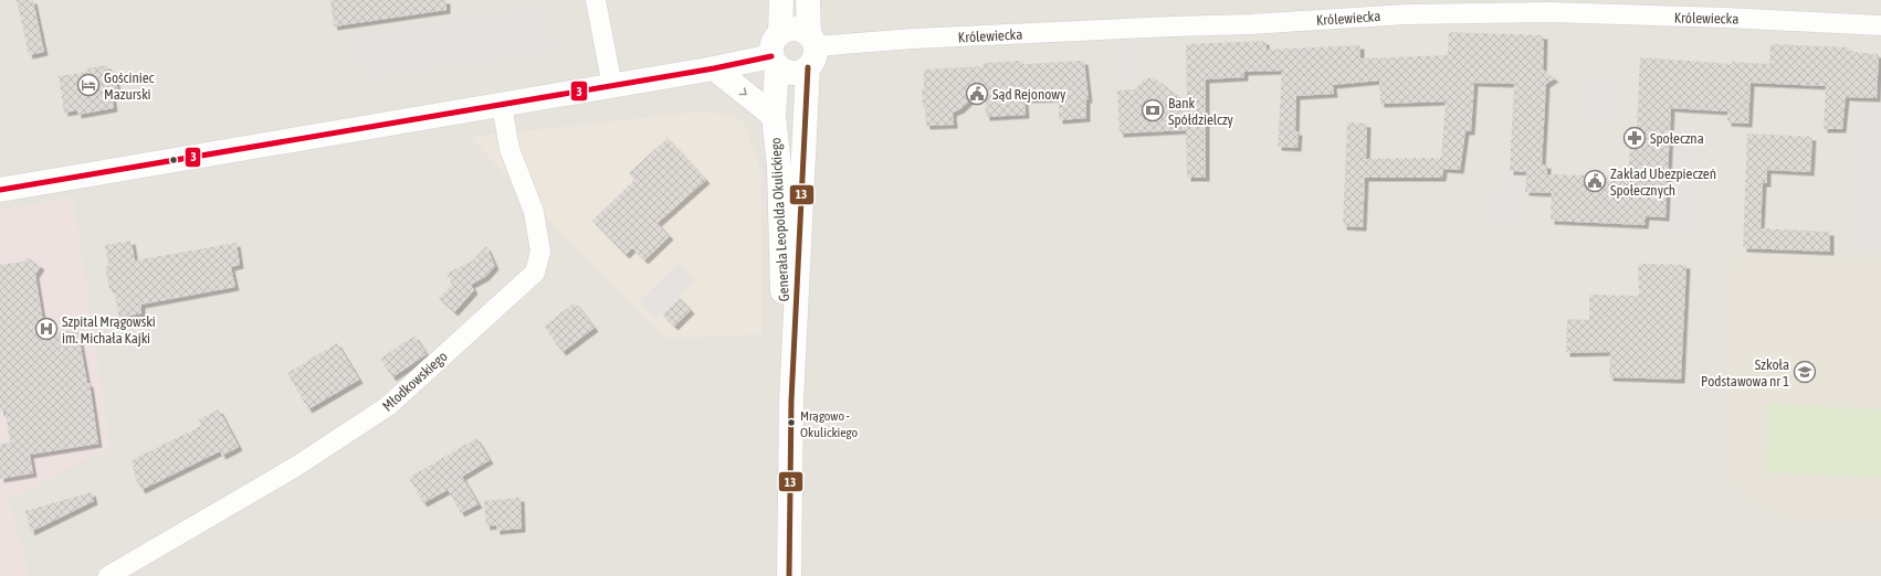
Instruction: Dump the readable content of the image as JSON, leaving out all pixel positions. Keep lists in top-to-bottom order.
{
  "streets": {
    "street": ["Królewiecka", "Generała Leopolda Okulickiego", "Młodkowskiego"]
  },
  "crossings": [
    ["Królewiecka", "Generała Leopolda Okulickiego"]
  ],
  "places": {
    "hotel": ["Gościniec Mazurski"],
    "public building": ["Sąd Rejonowy", "Zakład Ubezpieczeń Społecznych"],
    "bank": ["Bank Spółdzielczy"],
    "pharmacy": ["Społeczna"],
    "hospital": ["Szpital Mrągowski im. Michała Kajki"],
    "school or university": ["Szkoła Podstawowa nr 1"],
    "other": ["Mrągowo - Okulickiego"]
  },
  "lines": ["transit line 3", "transit line 13"]
}
